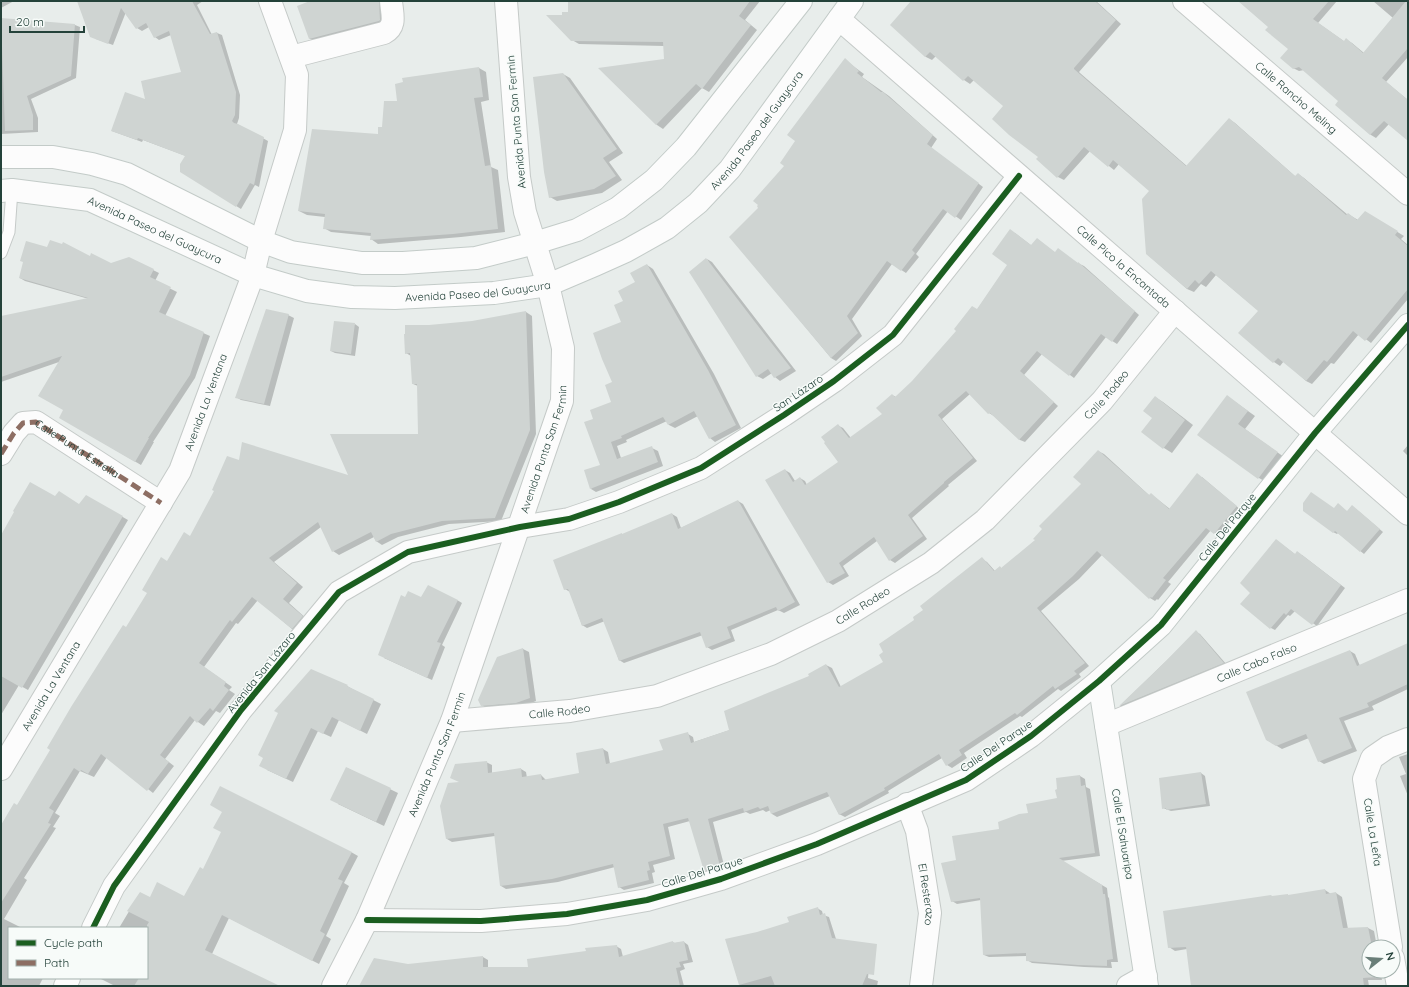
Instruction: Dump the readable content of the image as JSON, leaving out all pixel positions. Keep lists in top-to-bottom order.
{
  "streets": {
    "street": [
      "Calle Rancho Meling",
      "Avenida Punta San Fermin",
      "Avenida Paseo del Guaycura",
      "Calle Pico la Encantada",
      "San Lázaro",
      "Calle Rodeo",
      "Avenida La Ventana",
      "Calle Punta Estrella",
      "Calle Del Parque",
      "Calle Cabo Falso",
      "Avenida San Lázaro",
      "Calle La Leña",
      "Calle El Sahuaripa",
      "El Resterazo"
    ]
  },
  "crossings": [
    ["Avenida Punta San Fermin", "Avenida Paseo del Guaycura"],
    ["Avenida Punta San Fermin", "San Lázaro"],
    ["Avenida Punta San Fermin", "Calle Rodeo"],
    ["Avenida Punta San Fermin", "Calle Del Parque"],
    ["Avenida Punta San Fermin", "Avenida San Lázaro"],
    ["Avenida Paseo del Guaycura", "Calle Pico la Encantada"],
    ["Avenida Paseo del Guaycura", "Avenida La Ventana"],
    ["Calle Pico la Encantada", "San Lázaro"],
    ["Calle Pico la Encantada", "Calle Rodeo"],
    ["Calle Pico la Encantada", "Calle Del Parque"],
    ["San Lázaro", "Avenida San Lázaro"],
    ["Avenida La Ventana", "Calle Punta Estrella"],
    ["Calle Del Parque", "Calle El Sahuaripa"],
    ["Calle Del Parque", "El Resterazo"],
    ["Calle Cabo Falso", "Calle El Sahuaripa"]
  ],
  "legend": ["Cycle path", "Path"],
  "scale_bar": "20 m",
  "north": "right"
}
